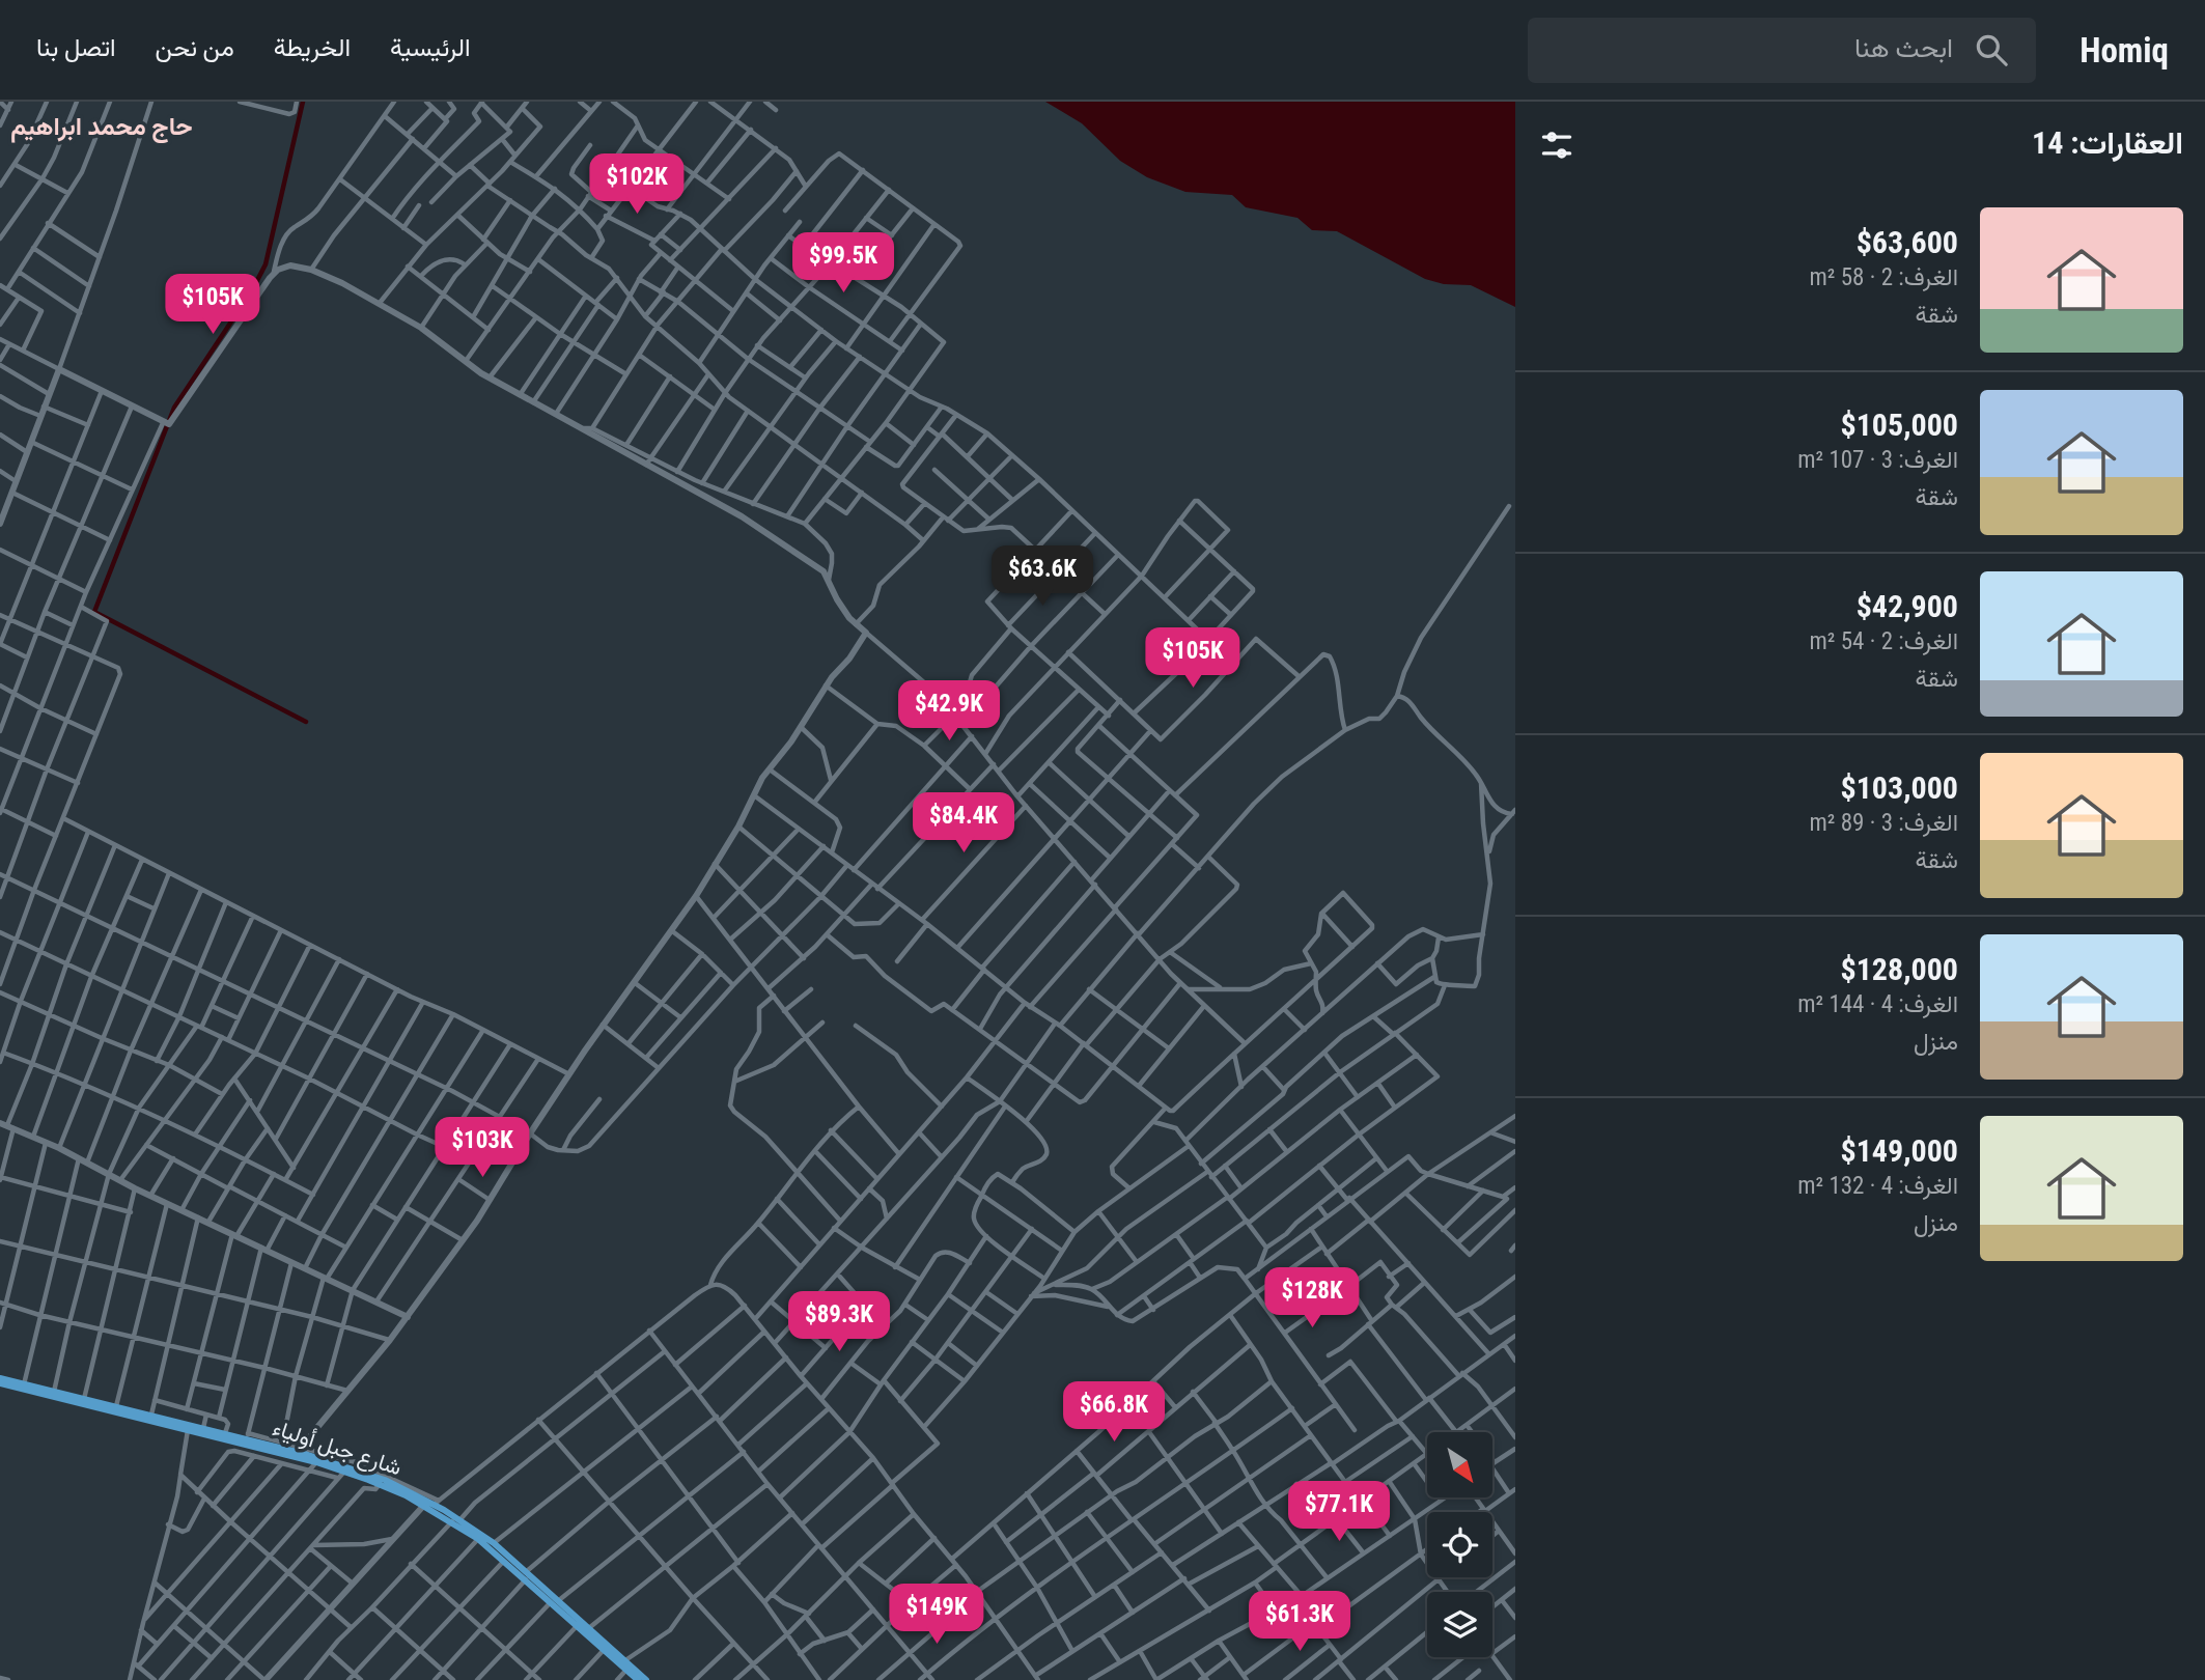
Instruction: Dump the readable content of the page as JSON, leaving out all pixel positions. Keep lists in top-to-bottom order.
{
  "streets": {
    "main road": ["شارع جبل أولياء"]
  },
  "districts": ["حاج محمد ابراهيم"],
  "north": "bottom right",
  "page": {
    "header": "Homiq",
    "search": "ابحث هنا",
    "nav": [
      "الرئيسية",
      "الخريطة",
      "من نحن",
      "اتصل بنا"
    ],
    "heading": "العقارات: 14",
    "price": [
      "$102K",
      "$99.5K",
      "$105K",
      "$63.6K",
      "$105K",
      "$42.9K",
      "$84.4K",
      "$103K",
      "$128K",
      "$89.3K",
      "$66.8K",
      "$77.1K",
      "$149K",
      "$61.3K"
    ],
    "list": [
      {
        "name": "$63,600",
        "note": "الغرف: 2 · 58 m² · شقة"
      },
      {
        "name": "$105,000",
        "note": "الغرف: 3 · 107 m² · شقة"
      },
      {
        "name": "$42,900",
        "note": "الغرف: 2 · 54 m² · شقة"
      },
      {
        "name": "$103,000",
        "note": "الغرف: 3 · 89 m² · شقة"
      },
      {
        "name": "$128,000",
        "note": "الغرف: 4 · 144 m² · منزل"
      },
      {
        "name": "$149,000",
        "note": "الغرف: 4 · 132 m² · منزل"
      }
    ]
  }
}
